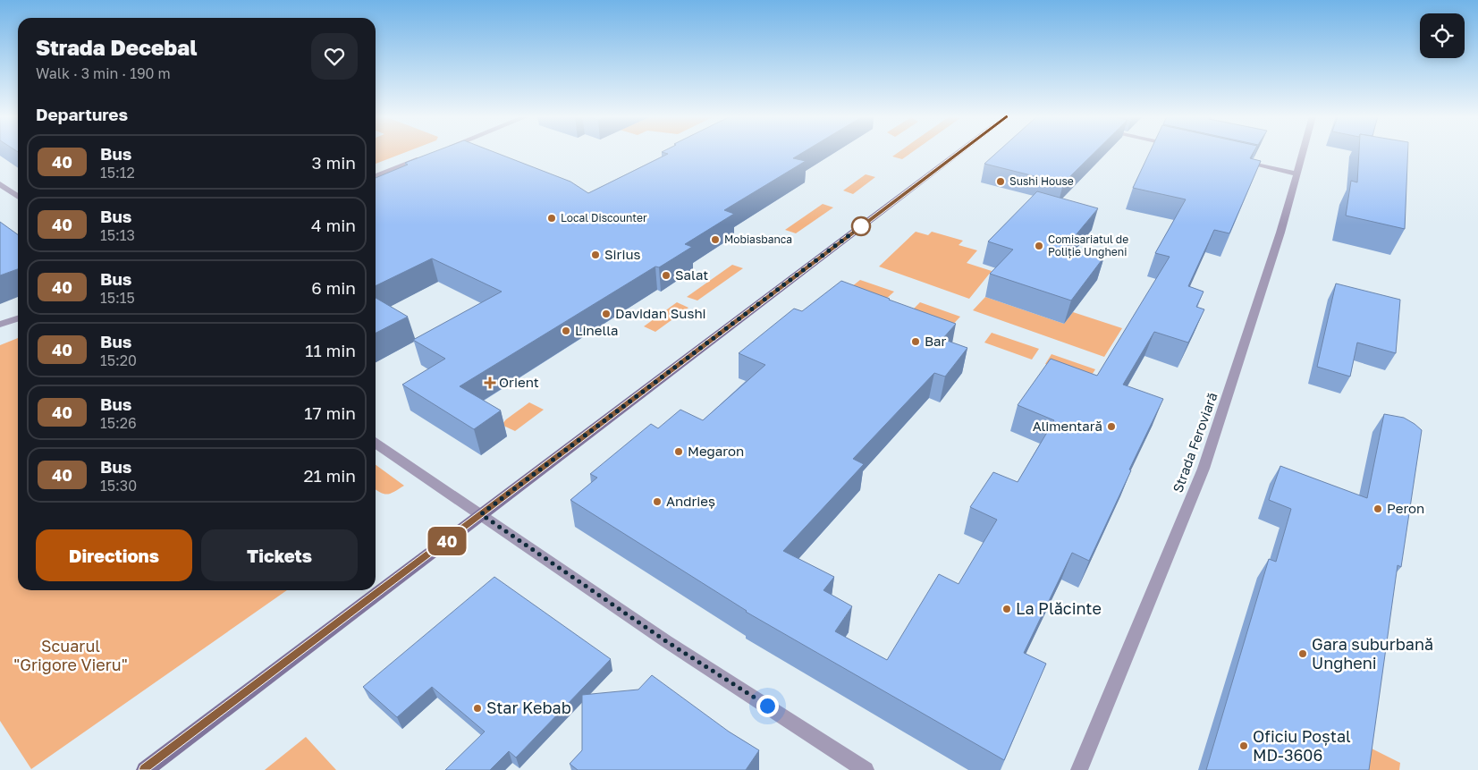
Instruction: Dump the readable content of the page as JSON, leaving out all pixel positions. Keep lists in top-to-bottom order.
{
  "streets": {
    "street": ["Strada Feroviară"]
  },
  "parks": ["Scuarul \"Grigore Vieru\""],
  "places": {
    "other": [
      "Sushi House",
      "Local Discounter",
      "Mobiasbanca",
      "Comisariatul de Poliție Ungheni",
      "Sirius",
      "Salat",
      "Davidan Sushi",
      "Linella",
      "Bar",
      "Alimentară",
      "Megaron",
      "Andrieș",
      "Peron",
      "La Plăcinte",
      "Gara suburbană Ungheni",
      "Star Kebab",
      "Oficiu Poștal MD-3606"
    ],
    "health": ["Orient"]
  },
  "lines": ["bus line 40"],
  "page": {
    "on_map": "40",
    "heading": [
      ["Strada Decebal", "Walk · 3 min · 190 m"],
      "Departures"
    ],
    "list": [
      {
        "mark": "40",
        "name": "Bus",
        "note": "15:12",
        "value": "3 min"
      },
      {
        "mark": "40",
        "name": "Bus",
        "note": "15:13",
        "value": "4 min"
      },
      {
        "mark": "40",
        "name": "Bus",
        "note": "15:15",
        "value": "6 min"
      },
      {
        "mark": "40",
        "name": "Bus",
        "note": "15:20",
        "value": "11 min"
      },
      {
        "mark": "40",
        "name": "Bus",
        "note": "15:26",
        "value": "17 min"
      },
      {
        "mark": "40",
        "name": "Bus",
        "note": "15:30",
        "value": "21 min"
      }
    ],
    "buttons": ["Directions", "Tickets"]
  }
}
